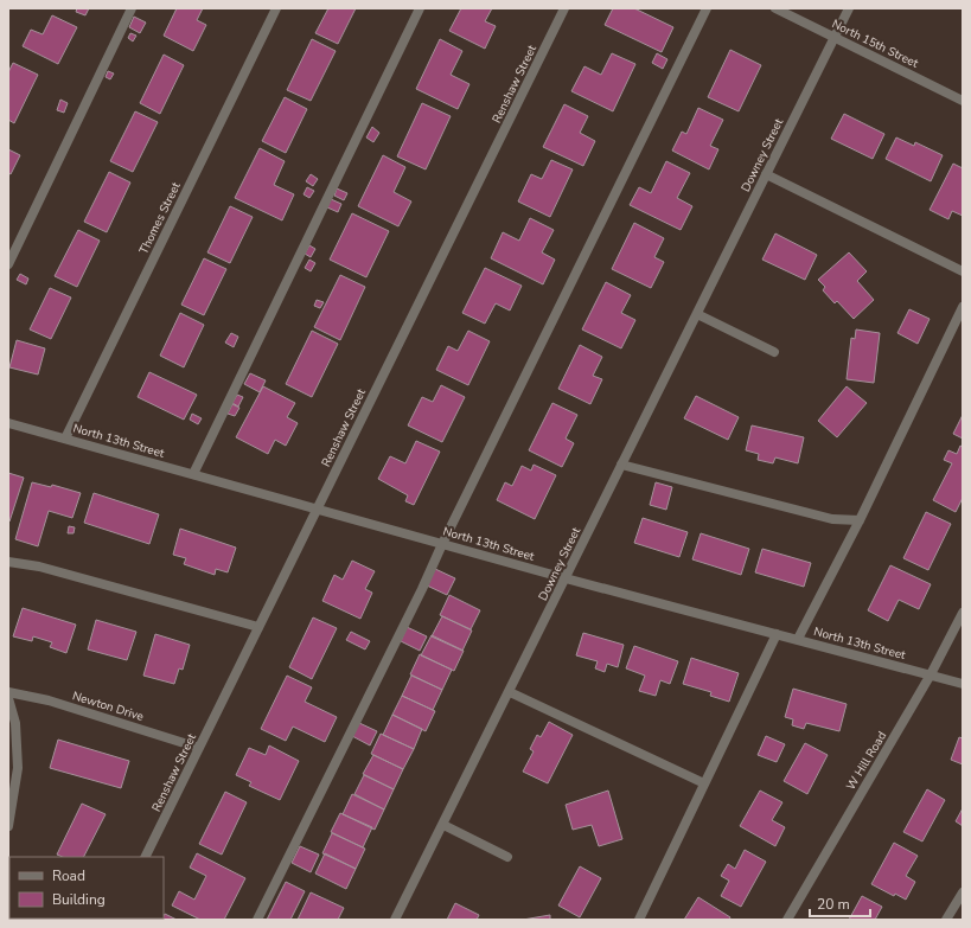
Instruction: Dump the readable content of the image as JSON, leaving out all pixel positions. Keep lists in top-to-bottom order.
{
  "streets": {
    "street": [
      "North 15th Street",
      "Renshaw Street",
      "Downey Street",
      "Thomes Street",
      "North 13th Street",
      "Newton Drive",
      "W Hill Road"
    ]
  },
  "crossings": [
    ["North 15th Street", "Downey Street"],
    ["Renshaw Street", "North 13th Street"],
    ["Renshaw Street", "Newton Drive"],
    ["Downey Street", "North 13th Street"],
    ["Thomes Street", "North 13th Street"],
    ["North 13th Street", "W Hill Road"]
  ],
  "legend": ["Road", "Building"],
  "scale_bar": "20 m"
}
